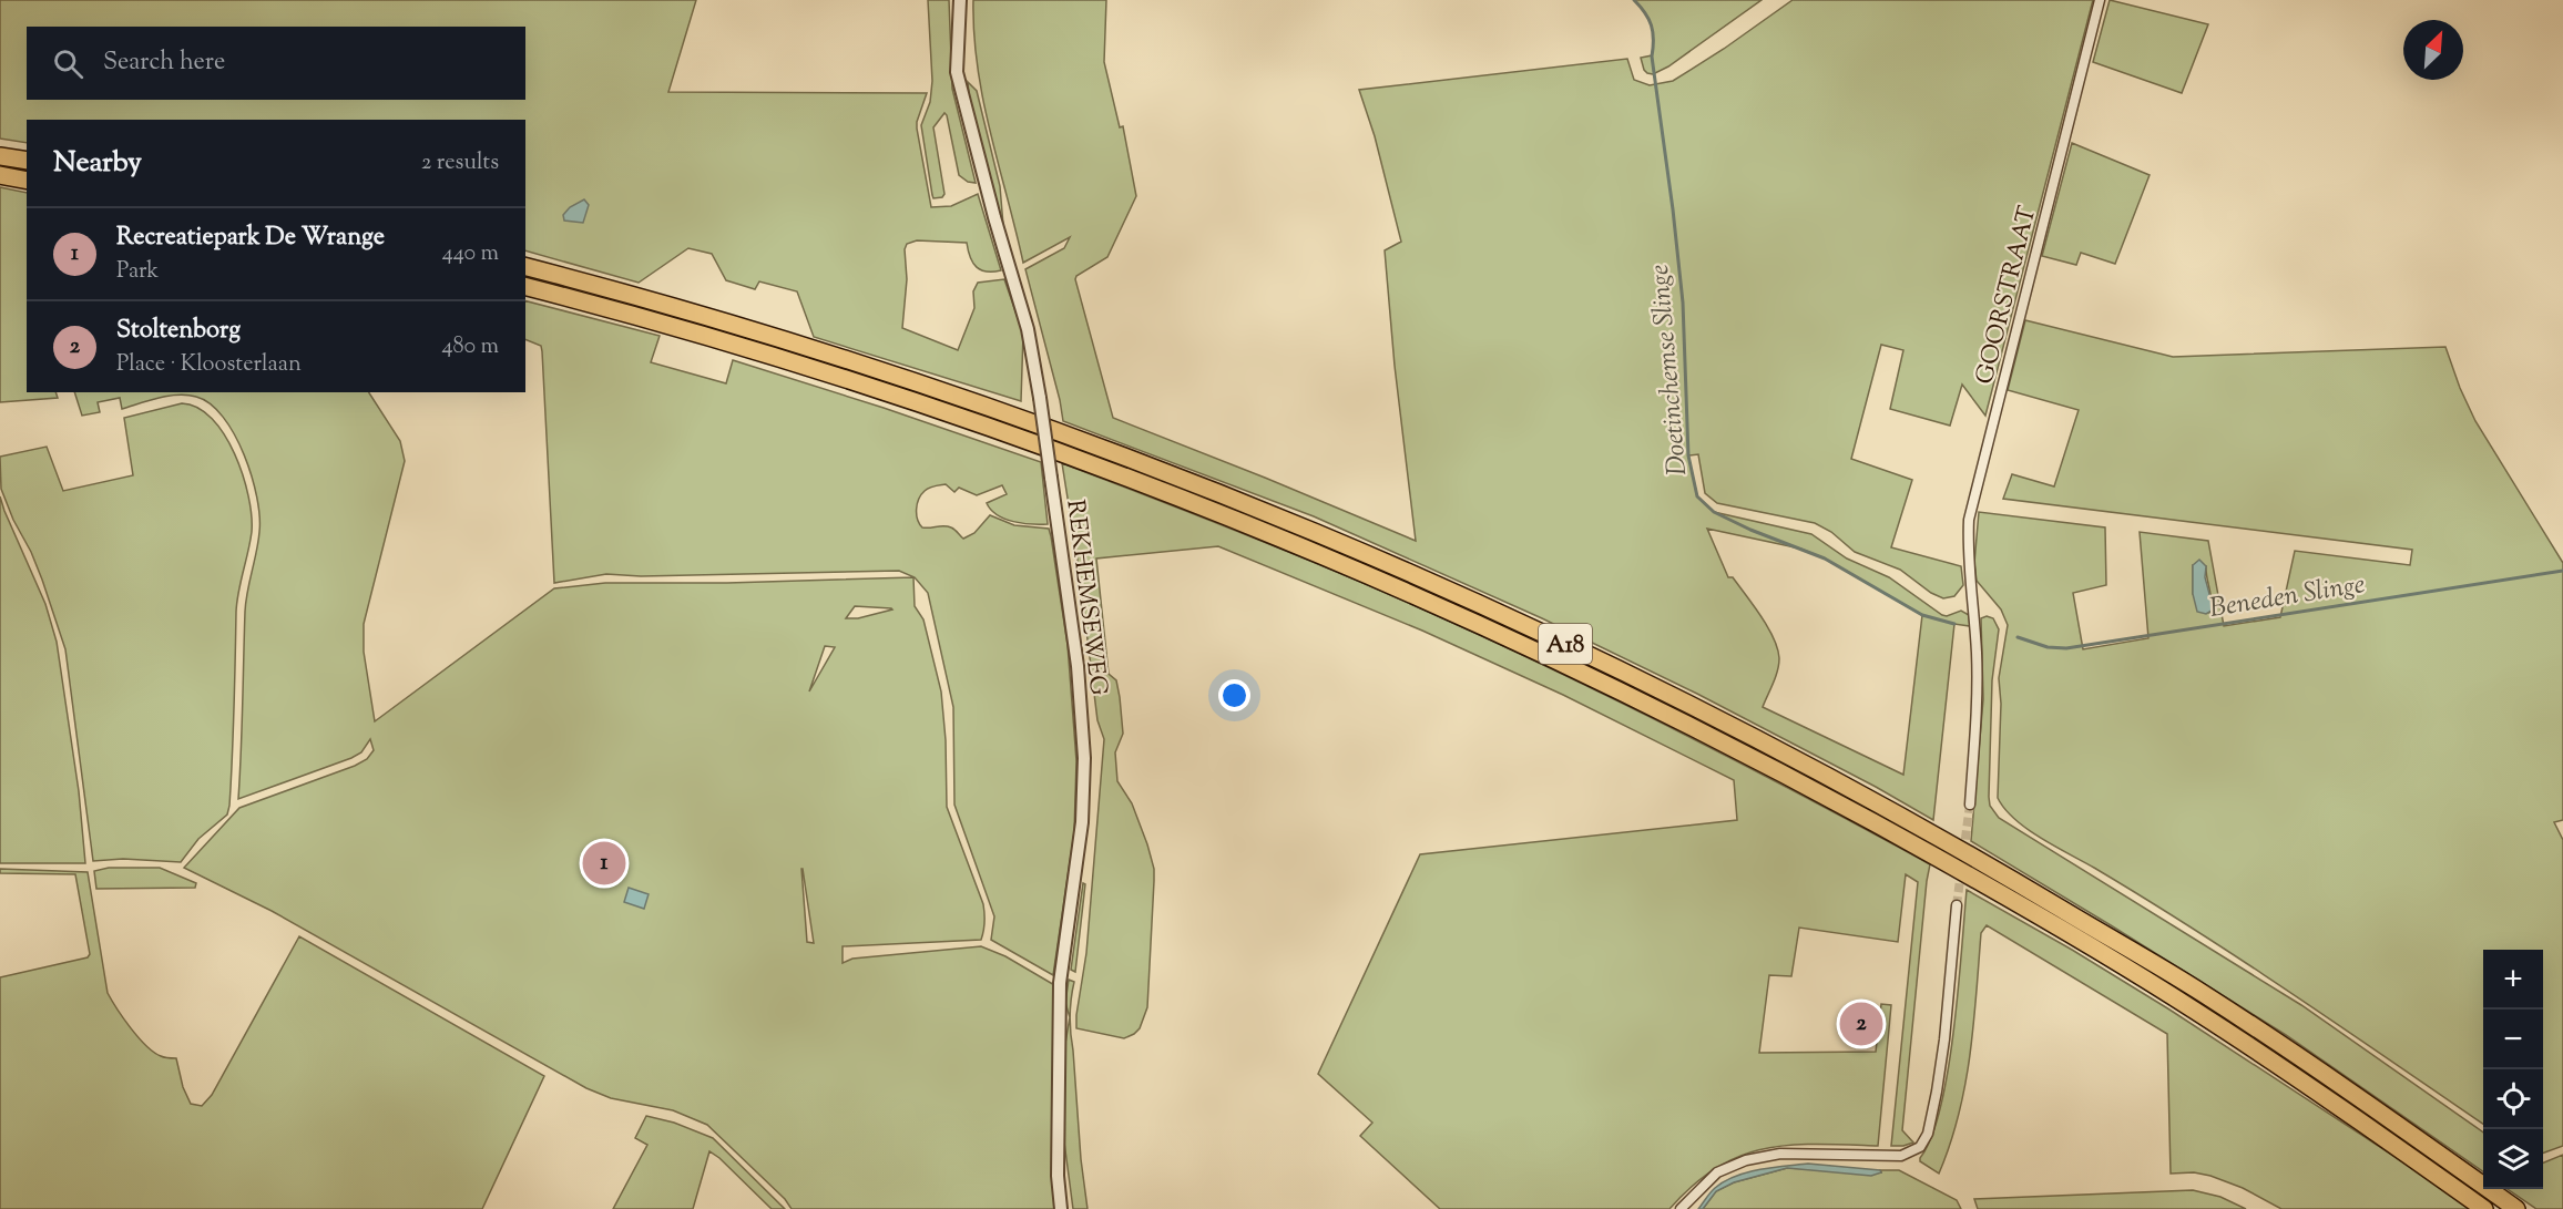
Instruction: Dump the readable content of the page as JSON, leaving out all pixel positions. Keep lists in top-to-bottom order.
{
  "streets": {
    "highway": ["A18"],
    "street": ["GOORSTRAAT", "REKHEMSEWEG"]
  },
  "water": ["Doetinchemse Slinge", "Beneden Slinge"],
  "north": "top right",
  "page": {
    "search": "Search here",
    "heading": ["Nearby", "2 results"],
    "list": [
      {
        "mark": "1",
        "name": "Recreatiepark De Wrange",
        "note": "Park",
        "value": "440 m"
      },
      {
        "mark": "2",
        "name": "Stoltenborg",
        "note": "Place · Kloosterlaan",
        "value": "480 m"
      }
    ],
    "pins": ["1", "2"],
    "map_buttons": ["+", "−"]
  }
}
